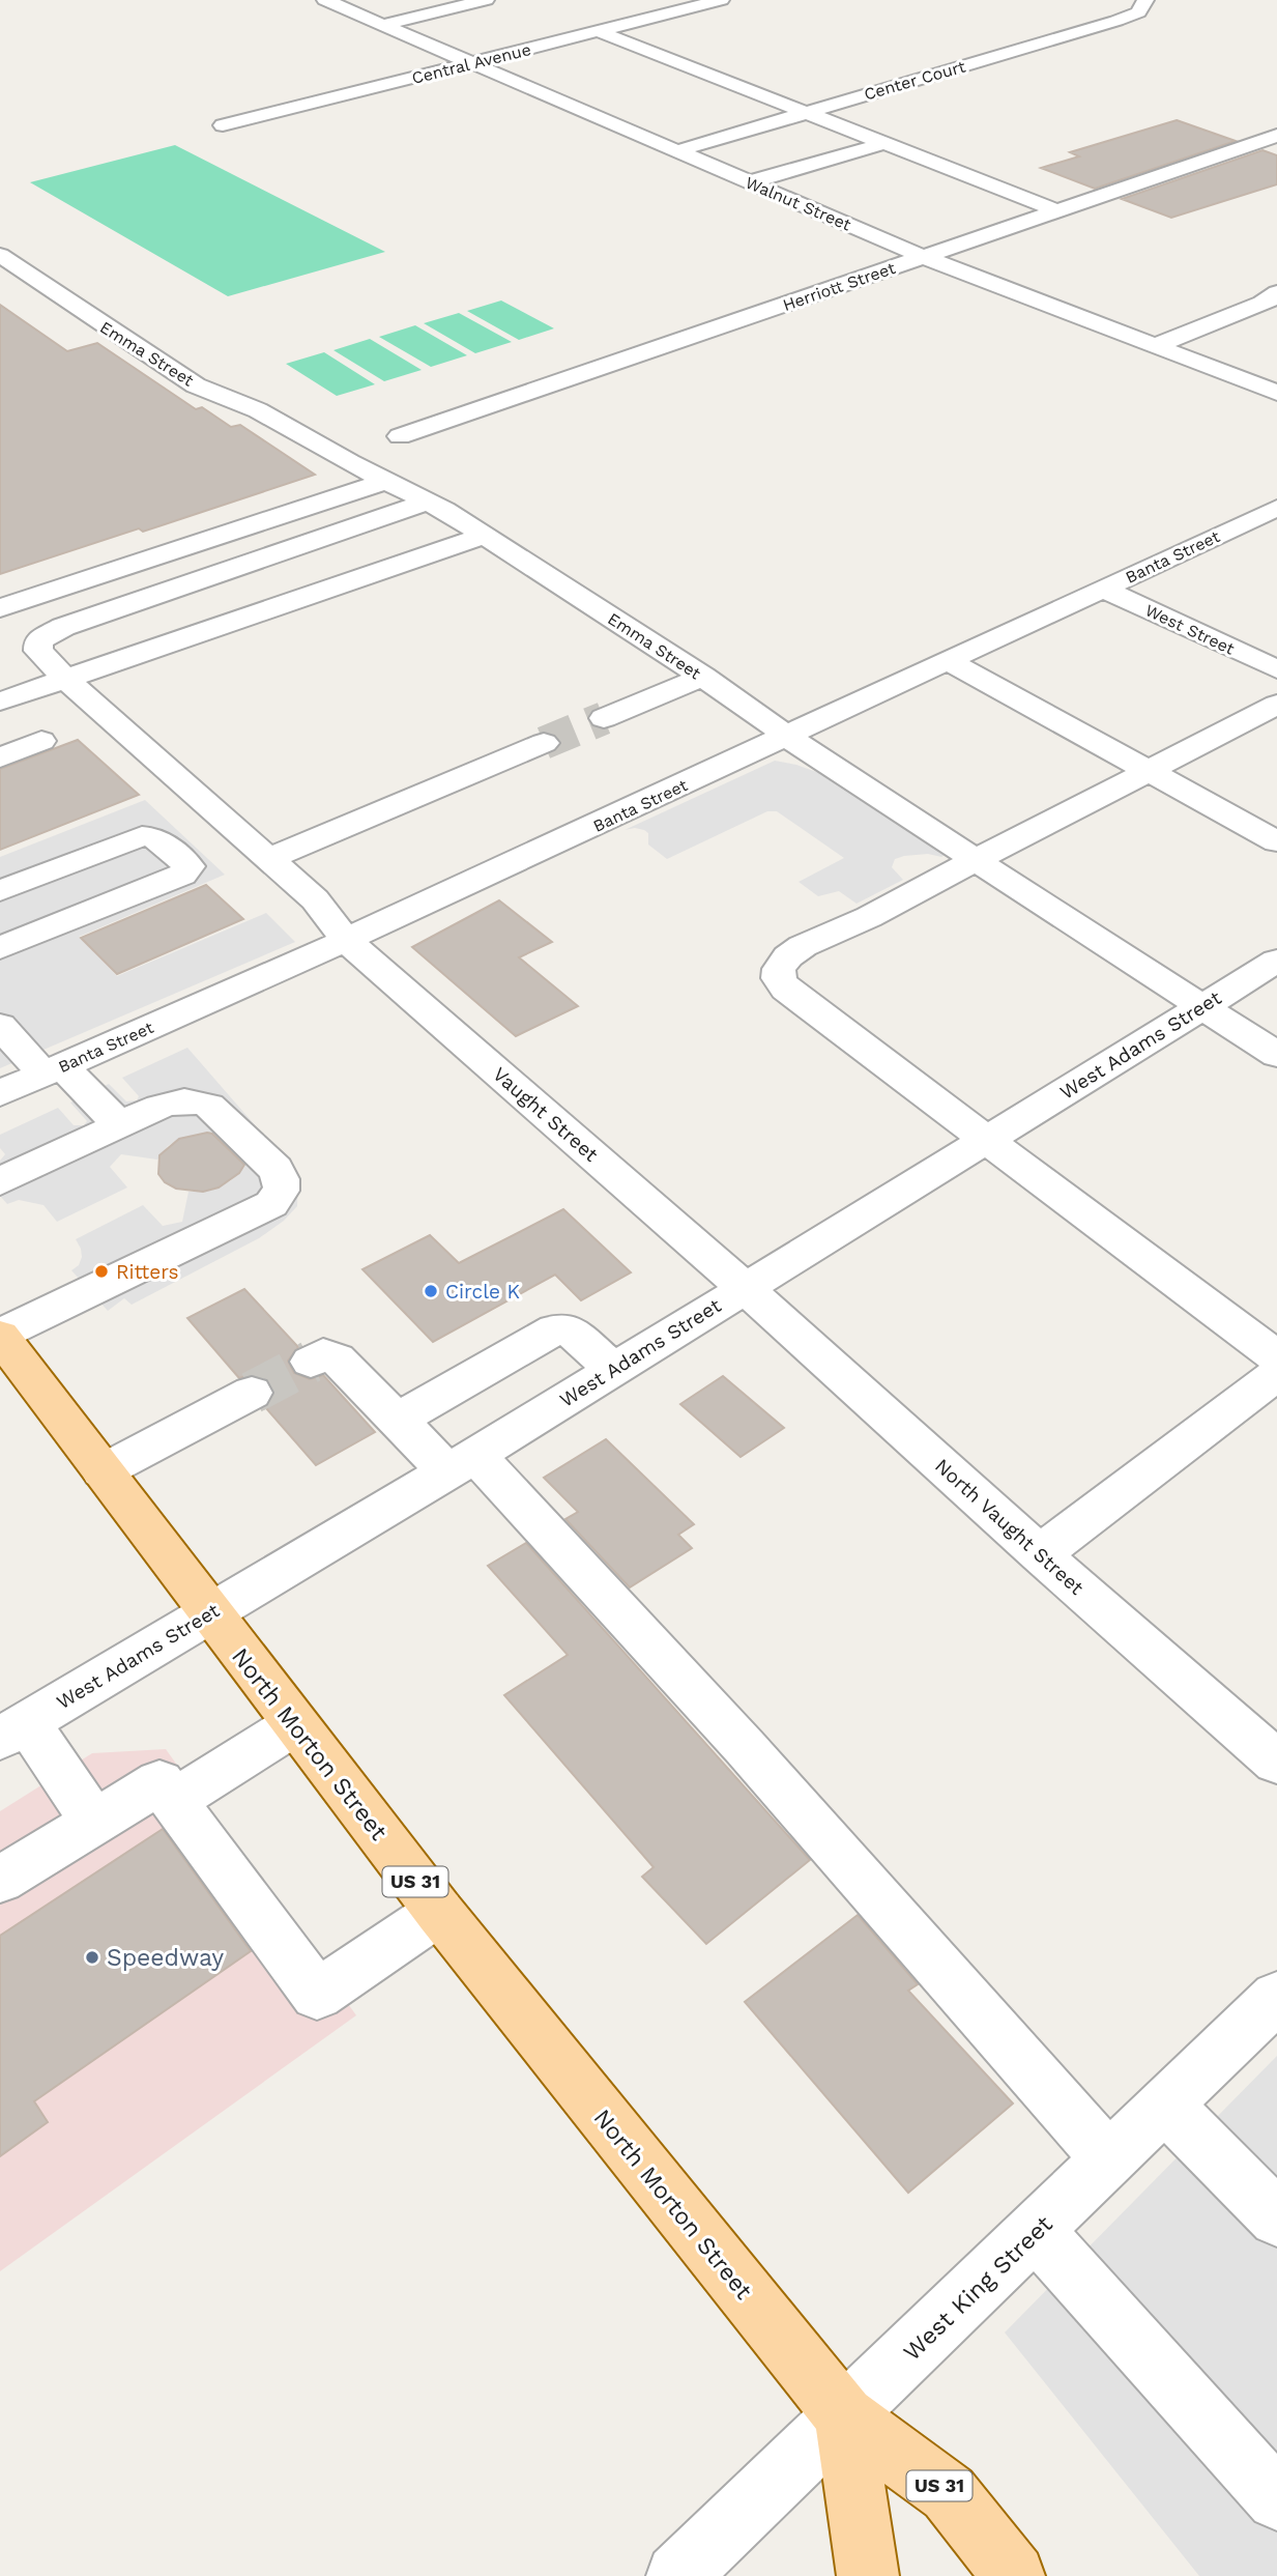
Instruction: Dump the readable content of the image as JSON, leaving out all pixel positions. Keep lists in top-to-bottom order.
{
  "streets": {
    "main road": ["North Morton Street", "US 31"],
    "street": [
      "Central Avenue",
      "Center Court",
      "Walnut Street",
      "Herriott Street",
      "Emma Street",
      "Banta Street",
      "West Street",
      "West Adams Street",
      "Vaught Street",
      "North Vaught Street",
      "West King Street"
    ]
  },
  "crossings": [
    ["Central Avenue", "Walnut Street"],
    ["Center Court", "Walnut Street"],
    ["Walnut Street", "Herriott Street"],
    ["Emma Street", "Banta Street"],
    ["Emma Street", "West Adams Street"],
    ["Emma Street", "Vaught Street"],
    ["Banta Street", "West Street"],
    ["Banta Street", "Vaught Street"],
    ["West Adams Street", "Vaught Street"],
    ["West Adams Street", "North Vaught Street"],
    ["West Adams Street", "North Morton Street"],
    ["Vaught Street", "North Vaught Street"],
    ["North Morton Street", "West King Street"]
  ],
  "places": ["Ritters", "Circle K", "Speedway"]
}
